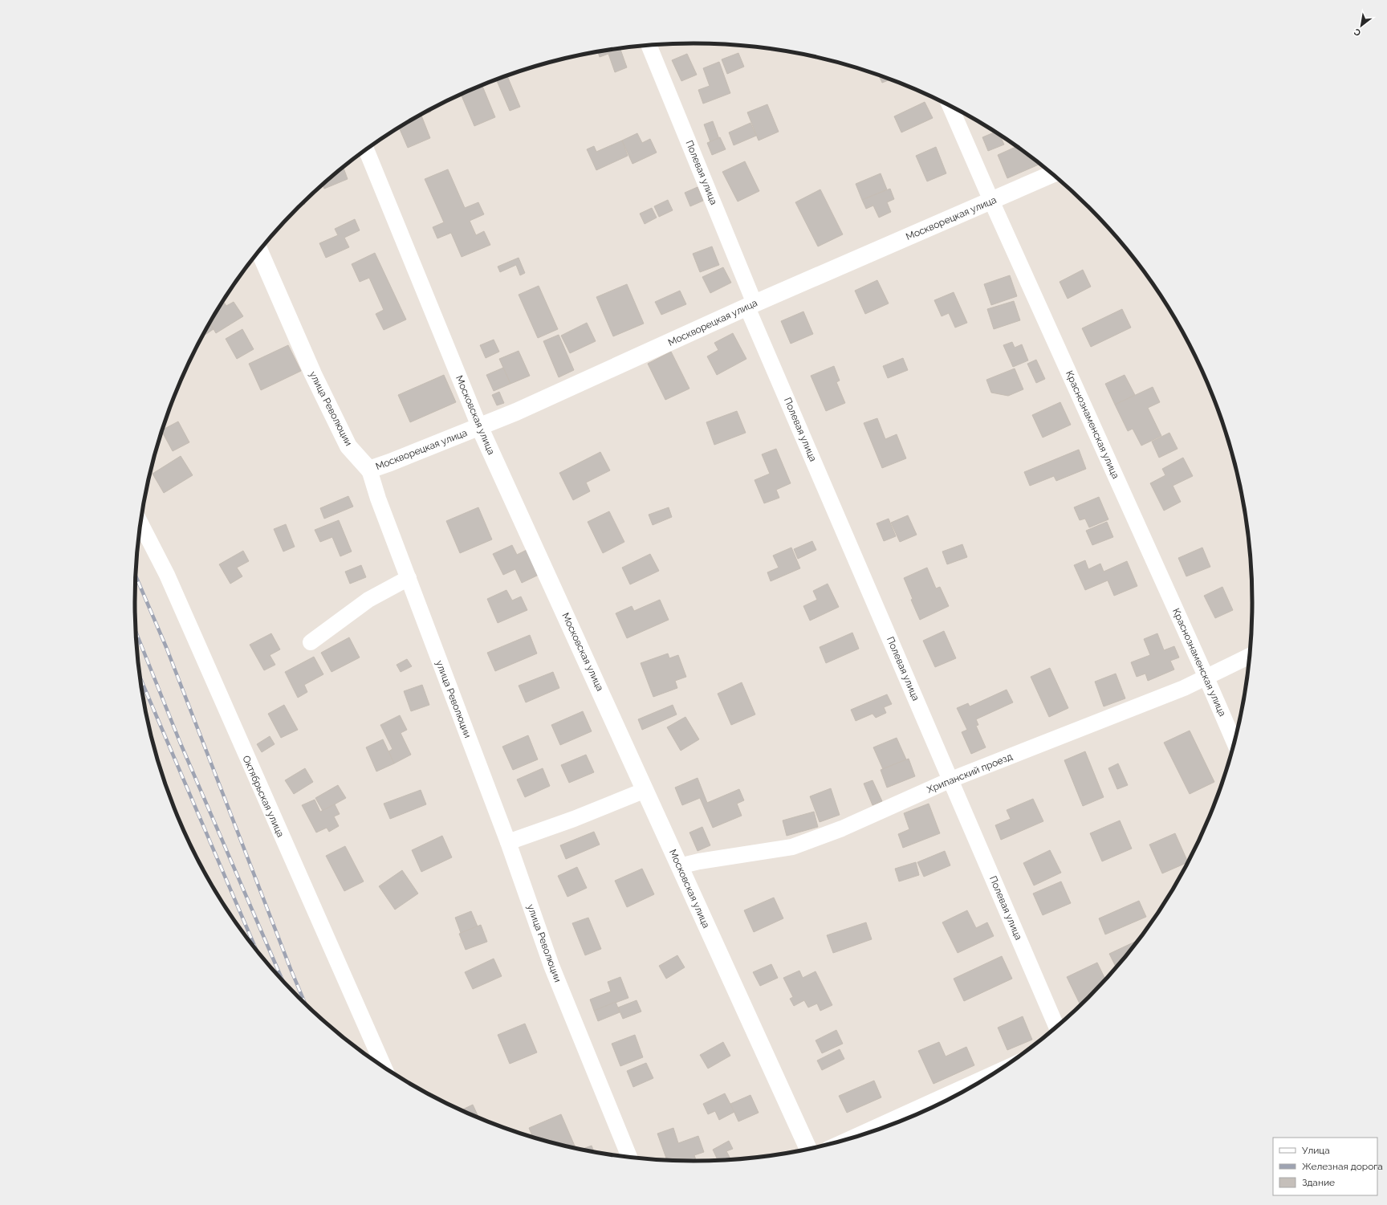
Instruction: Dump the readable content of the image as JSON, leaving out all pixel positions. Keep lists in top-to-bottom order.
{
  "streets": {
    "street": [
      "Полевая улица",
      "Москворецкая улица",
      "улица Революции",
      "Московская улица",
      "Краснознаменская улица",
      "Хрипанский проезд",
      "Октябрьская улица"
    ]
  },
  "crossings": [
    ["Полевая улица", "Москворецкая улица"],
    ["Полевая улица", "Хрипанский проезд"],
    ["Москворецкая улица", "улица Революции"],
    ["Москворецкая улица", "Московская улица"],
    ["Москворецкая улица", "Краснознаменская улица"],
    ["Московская улица", "Хрипанский проезд"],
    ["Краснознаменская улица", "Хрипанский проезд"]
  ],
  "legend": ["Улица", "Железная дорога", "Здание"],
  "north": "bottom left"
}
